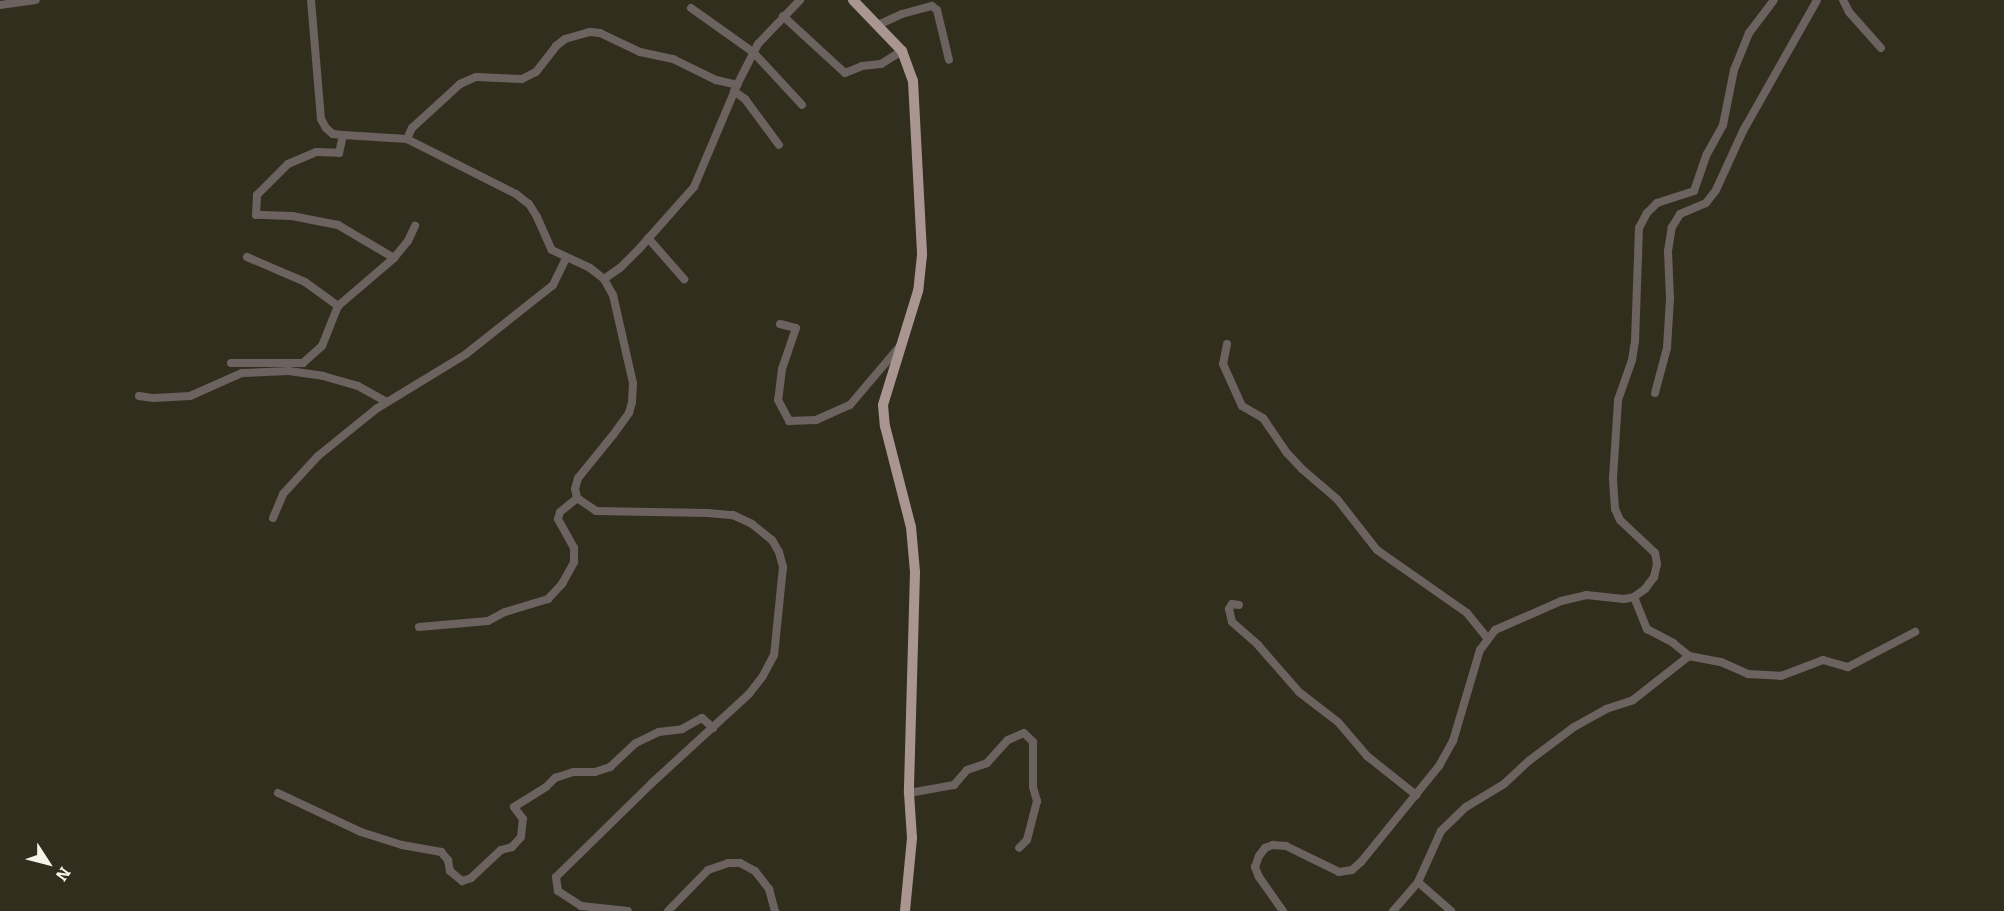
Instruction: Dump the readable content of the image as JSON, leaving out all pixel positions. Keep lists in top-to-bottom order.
{
  "north": "bottom right"
}
